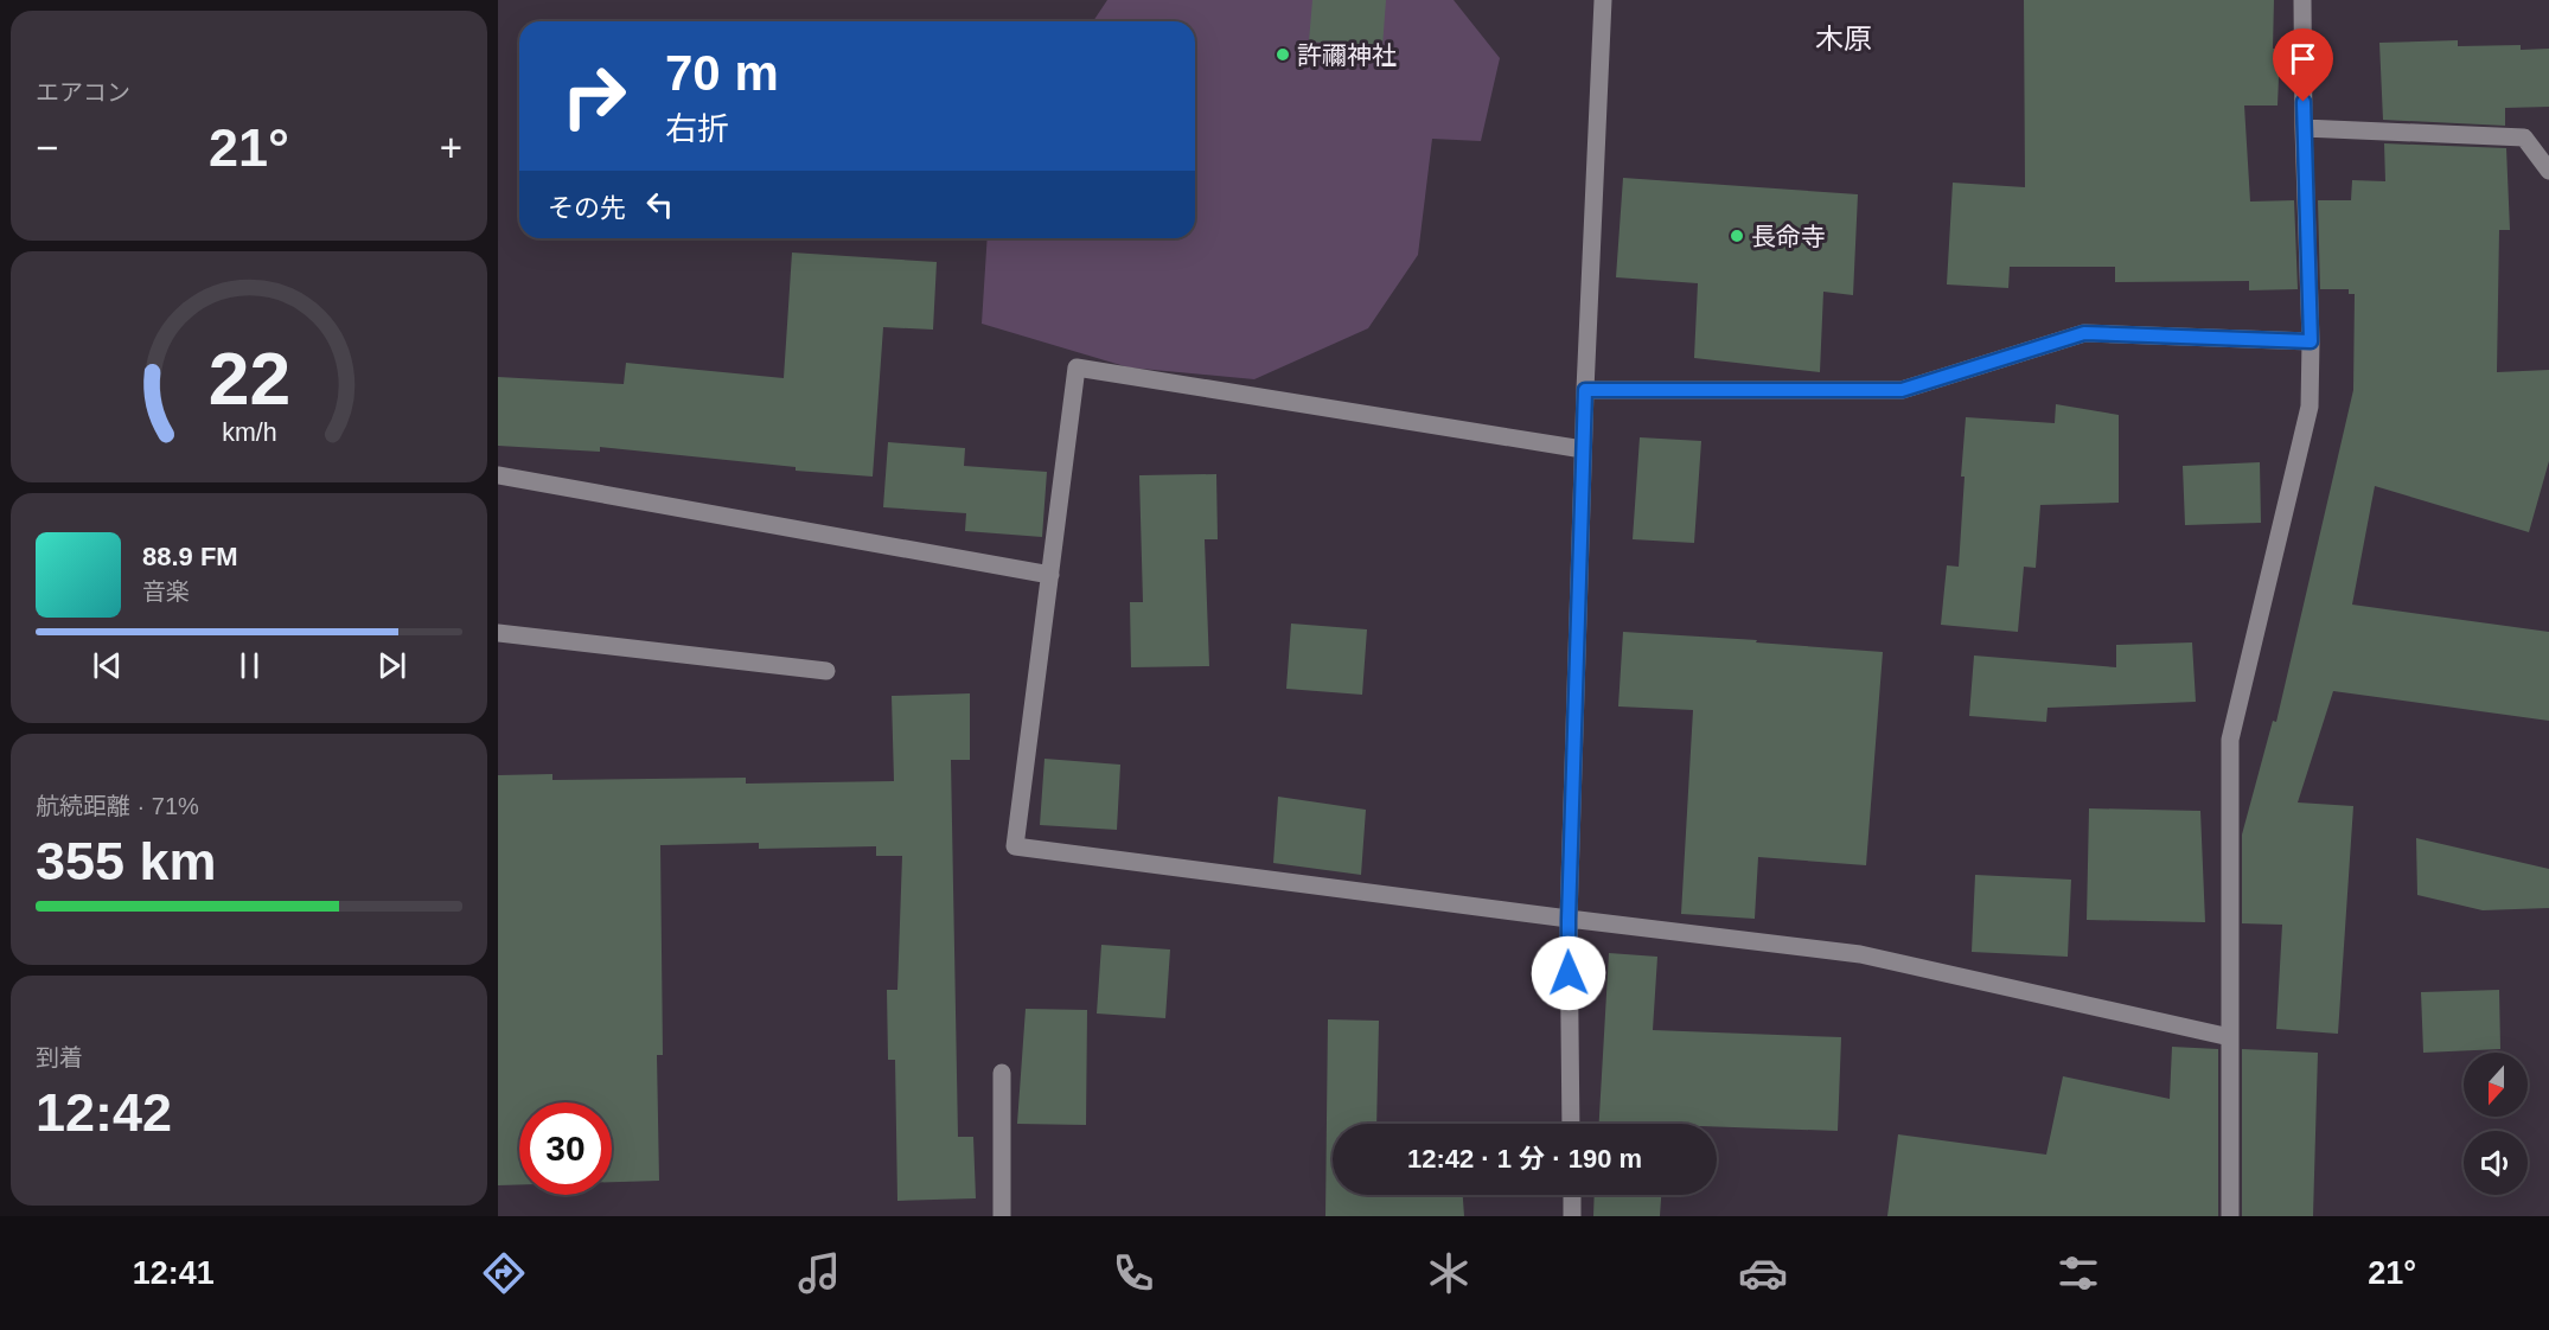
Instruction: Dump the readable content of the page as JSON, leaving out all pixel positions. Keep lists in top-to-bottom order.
{
  "districts": ["木原"],
  "places": ["許禰神社", "長命寺"],
  "north": "bottom",
  "page": {
    "tile": [
      "エアコン",
      ["航続距離 · 71%", "355 km"],
      ["到着", "12:42"]
    ],
    "turn": ["70 m", "右折"],
    "heat": ["−", "21°", "+"],
    "then": "その先",
    "song": ["88.9 FM", "音楽"],
    "limit": "30",
    "trip": "12:42 · 1 分 · 190 m",
    "tabs": ["12:41", "21°"],
    "gauge": ["22", "km/h"]
  }
}
